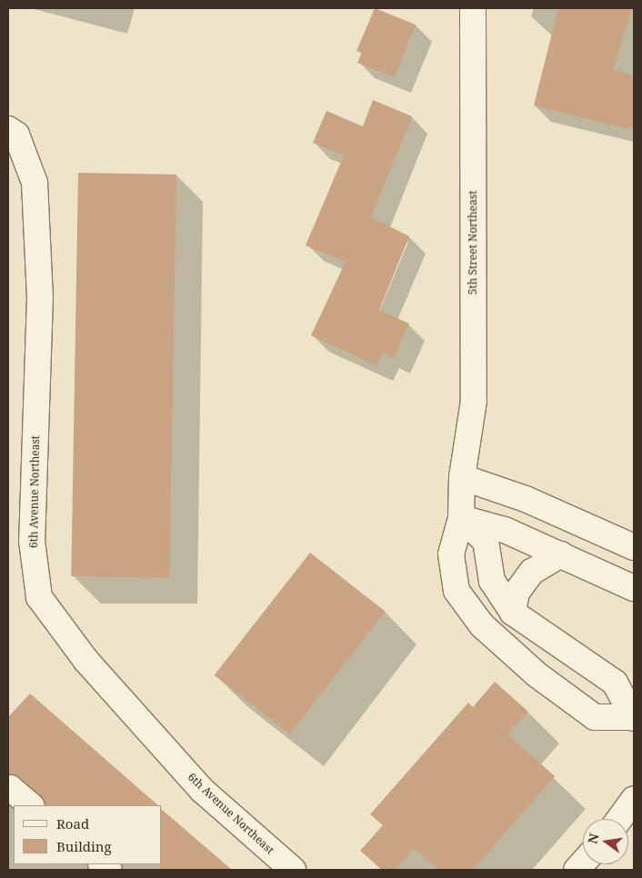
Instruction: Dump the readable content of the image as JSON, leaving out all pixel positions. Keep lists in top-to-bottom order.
{
  "streets": {
    "street": ["5th Street Northeast", "6th Avenue Northeast"]
  },
  "legend": ["Road", "Building"],
  "north": "left"
}
